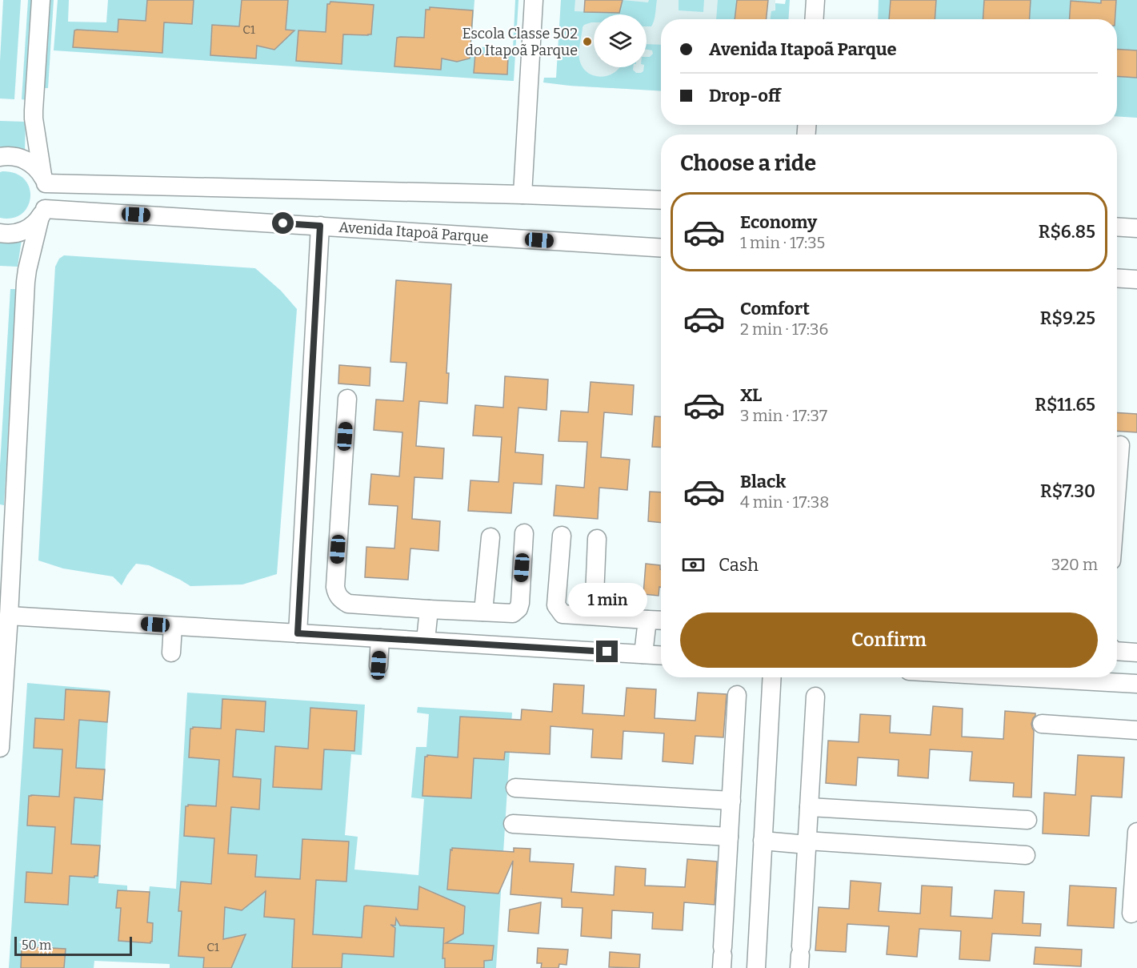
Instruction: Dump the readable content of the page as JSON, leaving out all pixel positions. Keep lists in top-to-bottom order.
{
  "streets": {
    "street": ["Avenida Itapoã Parque"]
  },
  "places": ["Escola Classe 502 do Itapoã Parque"],
  "house_numbers": ["C1", "C1"],
  "scale_bar": "50 m",
  "page": {
    "banner": ["Avenida Itapoã Parque", "Drop-off"],
    "heading": "Choose a ride",
    "list": [
      {
        "name": "Economy",
        "note": "1 min · 17:35",
        "value": "R$6.85"
      },
      {
        "name": "Comfort",
        "note": "2 min · 17:36",
        "value": "R$9.25"
      },
      {
        "name": "XL",
        "note": "3 min · 17:37",
        "value": "R$11.65"
      },
      {
        "name": "Black",
        "note": "4 min · 17:38",
        "value": "R$7.30"
      }
    ],
    "pay": ["Cash", "320 m"],
    "bubble": "1 min",
    "buttons": "Confirm",
    "scale": "50 m"
  }
}
